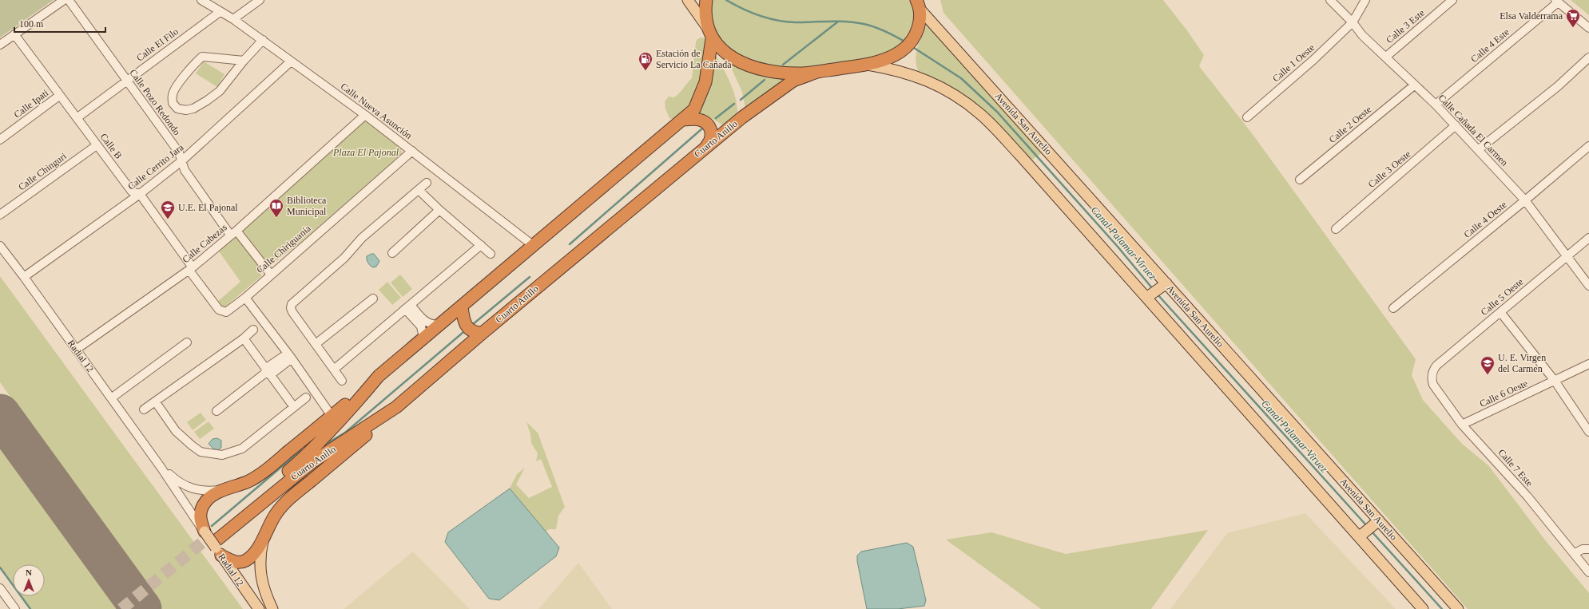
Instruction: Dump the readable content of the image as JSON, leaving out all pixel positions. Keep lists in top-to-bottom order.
{
  "streets": {
    "highway": ["Cuarto Anillo"],
    "main road": ["Avenida San Aurelio", "Radial 12"],
    "street": [
      "Calle 3 Este",
      "Calle El Filo",
      "Calle 4 Este",
      "Calle 1 Oeste",
      "Calle Pozo Redondo",
      "Calle Ipati",
      "Calle Nueva Asunción",
      "Calle 2 Oeste",
      "Calle Cañada El Carmen",
      "Calle B",
      "Calle Cerrito Jara",
      "Calle 3 Oeste",
      "Calle Chinguri",
      "Calle 4 Oeste",
      "Calle Cabezas",
      "Calle Chiriguanía",
      "Calle 5 Oeste",
      "Calle 6 Oeste",
      "Calle 7 Este"
    ]
  },
  "crossings": [
    ["Calle 3 Este", "Calle Cañada El Carmen"],
    ["Calle El Filo", "Calle Pozo Redondo"],
    ["Calle El Filo", "Calle Nueva Asunción"],
    ["Calle El Filo", "Calle B"],
    ["Calle 4 Este", "Calle Cañada El Carmen"],
    ["Calle 1 Oeste", "Calle Cañada El Carmen"],
    ["Calle Pozo Redondo", "Calle Cerrito Jara"],
    ["Calle Pozo Redondo", "Calle Cabezas"],
    ["Calle Pozo Redondo", "Calle Chiriguanía"],
    ["Calle Ipati", "Calle B"],
    ["Calle Nueva Asunción", "Cuarto Anillo"],
    ["Calle Nueva Asunción", "Calle Cerrito Jara"],
    ["Calle Nueva Asunción", "Calle Cabezas"],
    ["Calle Nueva Asunción", "Calle Chiriguanía"],
    ["Calle 2 Oeste", "Calle Cañada El Carmen"],
    ["Calle Cañada El Carmen", "Calle 3 Oeste"],
    ["Calle Cañada El Carmen", "Calle 4 Oeste"],
    ["Calle Cañada El Carmen", "Calle 5 Oeste"],
    ["Cuarto Anillo", "Radial 12"],
    ["Calle B", "Calle Cerrito Jara"],
    ["Calle B", "Calle Chinguri"],
    ["Calle B", "Calle Cabezas"],
    ["Calle B", "Calle Chiriguanía"],
    ["Calle Cerrito Jara", "Radial 12"],
    ["Calle Cabezas", "Radial 12"],
    ["Calle 5 Oeste", "Calle 7 Este"],
    ["Calle 6 Oeste", "Calle 7 Este"]
  ],
  "water": ["Canal Palamar Viruez"],
  "parks": ["Plaza El Pajonal"],
  "places": {
    "supermarket": ["Elsa Valderrama"],
    "fuel station": ["Estación de Servicio La Cañada"],
    "library": ["Biblioteca Municipal"],
    "school or university": ["U.E. El Pajonal", "U. E. Virgen del Carmen"]
  },
  "scale_bar": "100 m",
  "north": "top"
}
